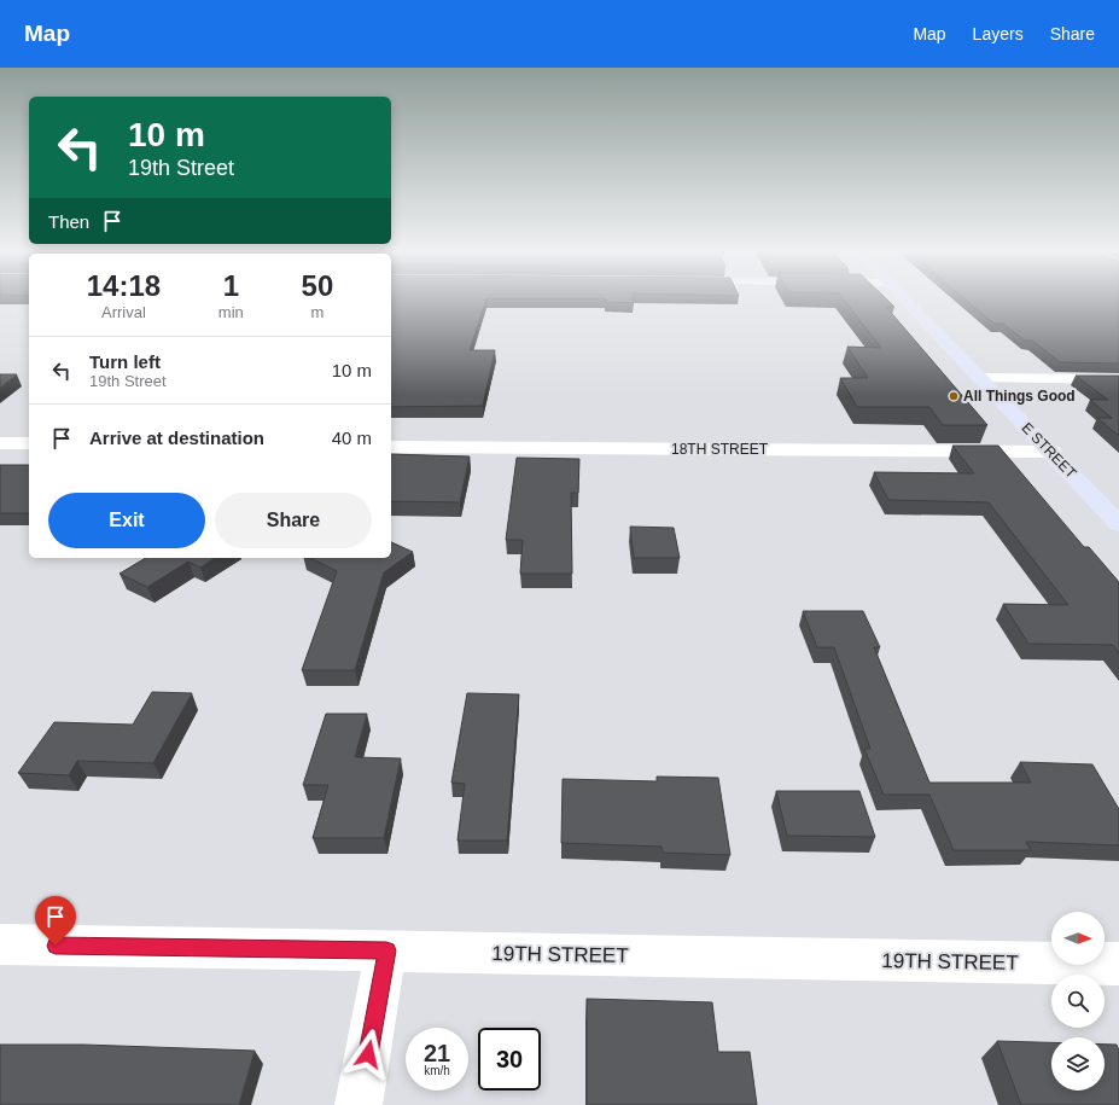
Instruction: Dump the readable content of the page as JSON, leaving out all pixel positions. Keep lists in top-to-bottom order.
{
  "streets": {
    "street": ["18TH STREET", "E STREET", "19TH STREET"]
  },
  "crossings": [
    ["18TH STREET", "E STREET"]
  ],
  "places": ["All Things Good"],
  "north": "right",
  "page": {
    "header": "Map",
    "nav": ["Map", "Layers", "Share"],
    "turn": ["10 m", "19th Street"],
    "then": "Then",
    "eta": [
      "14:18",
      "Arrival",
      "1",
      "min",
      "50",
      "m"
    ],
    "list": [
      {
        "name": "Turn left",
        "note": "19th Street",
        "value": "10 m"
      },
      {
        "name": "Arrive at destination",
        "value": "40 m"
      }
    ],
    "buttons": ["Exit", "Share"],
    "speed": "21 km/h",
    "limit": "30"
  }
}
